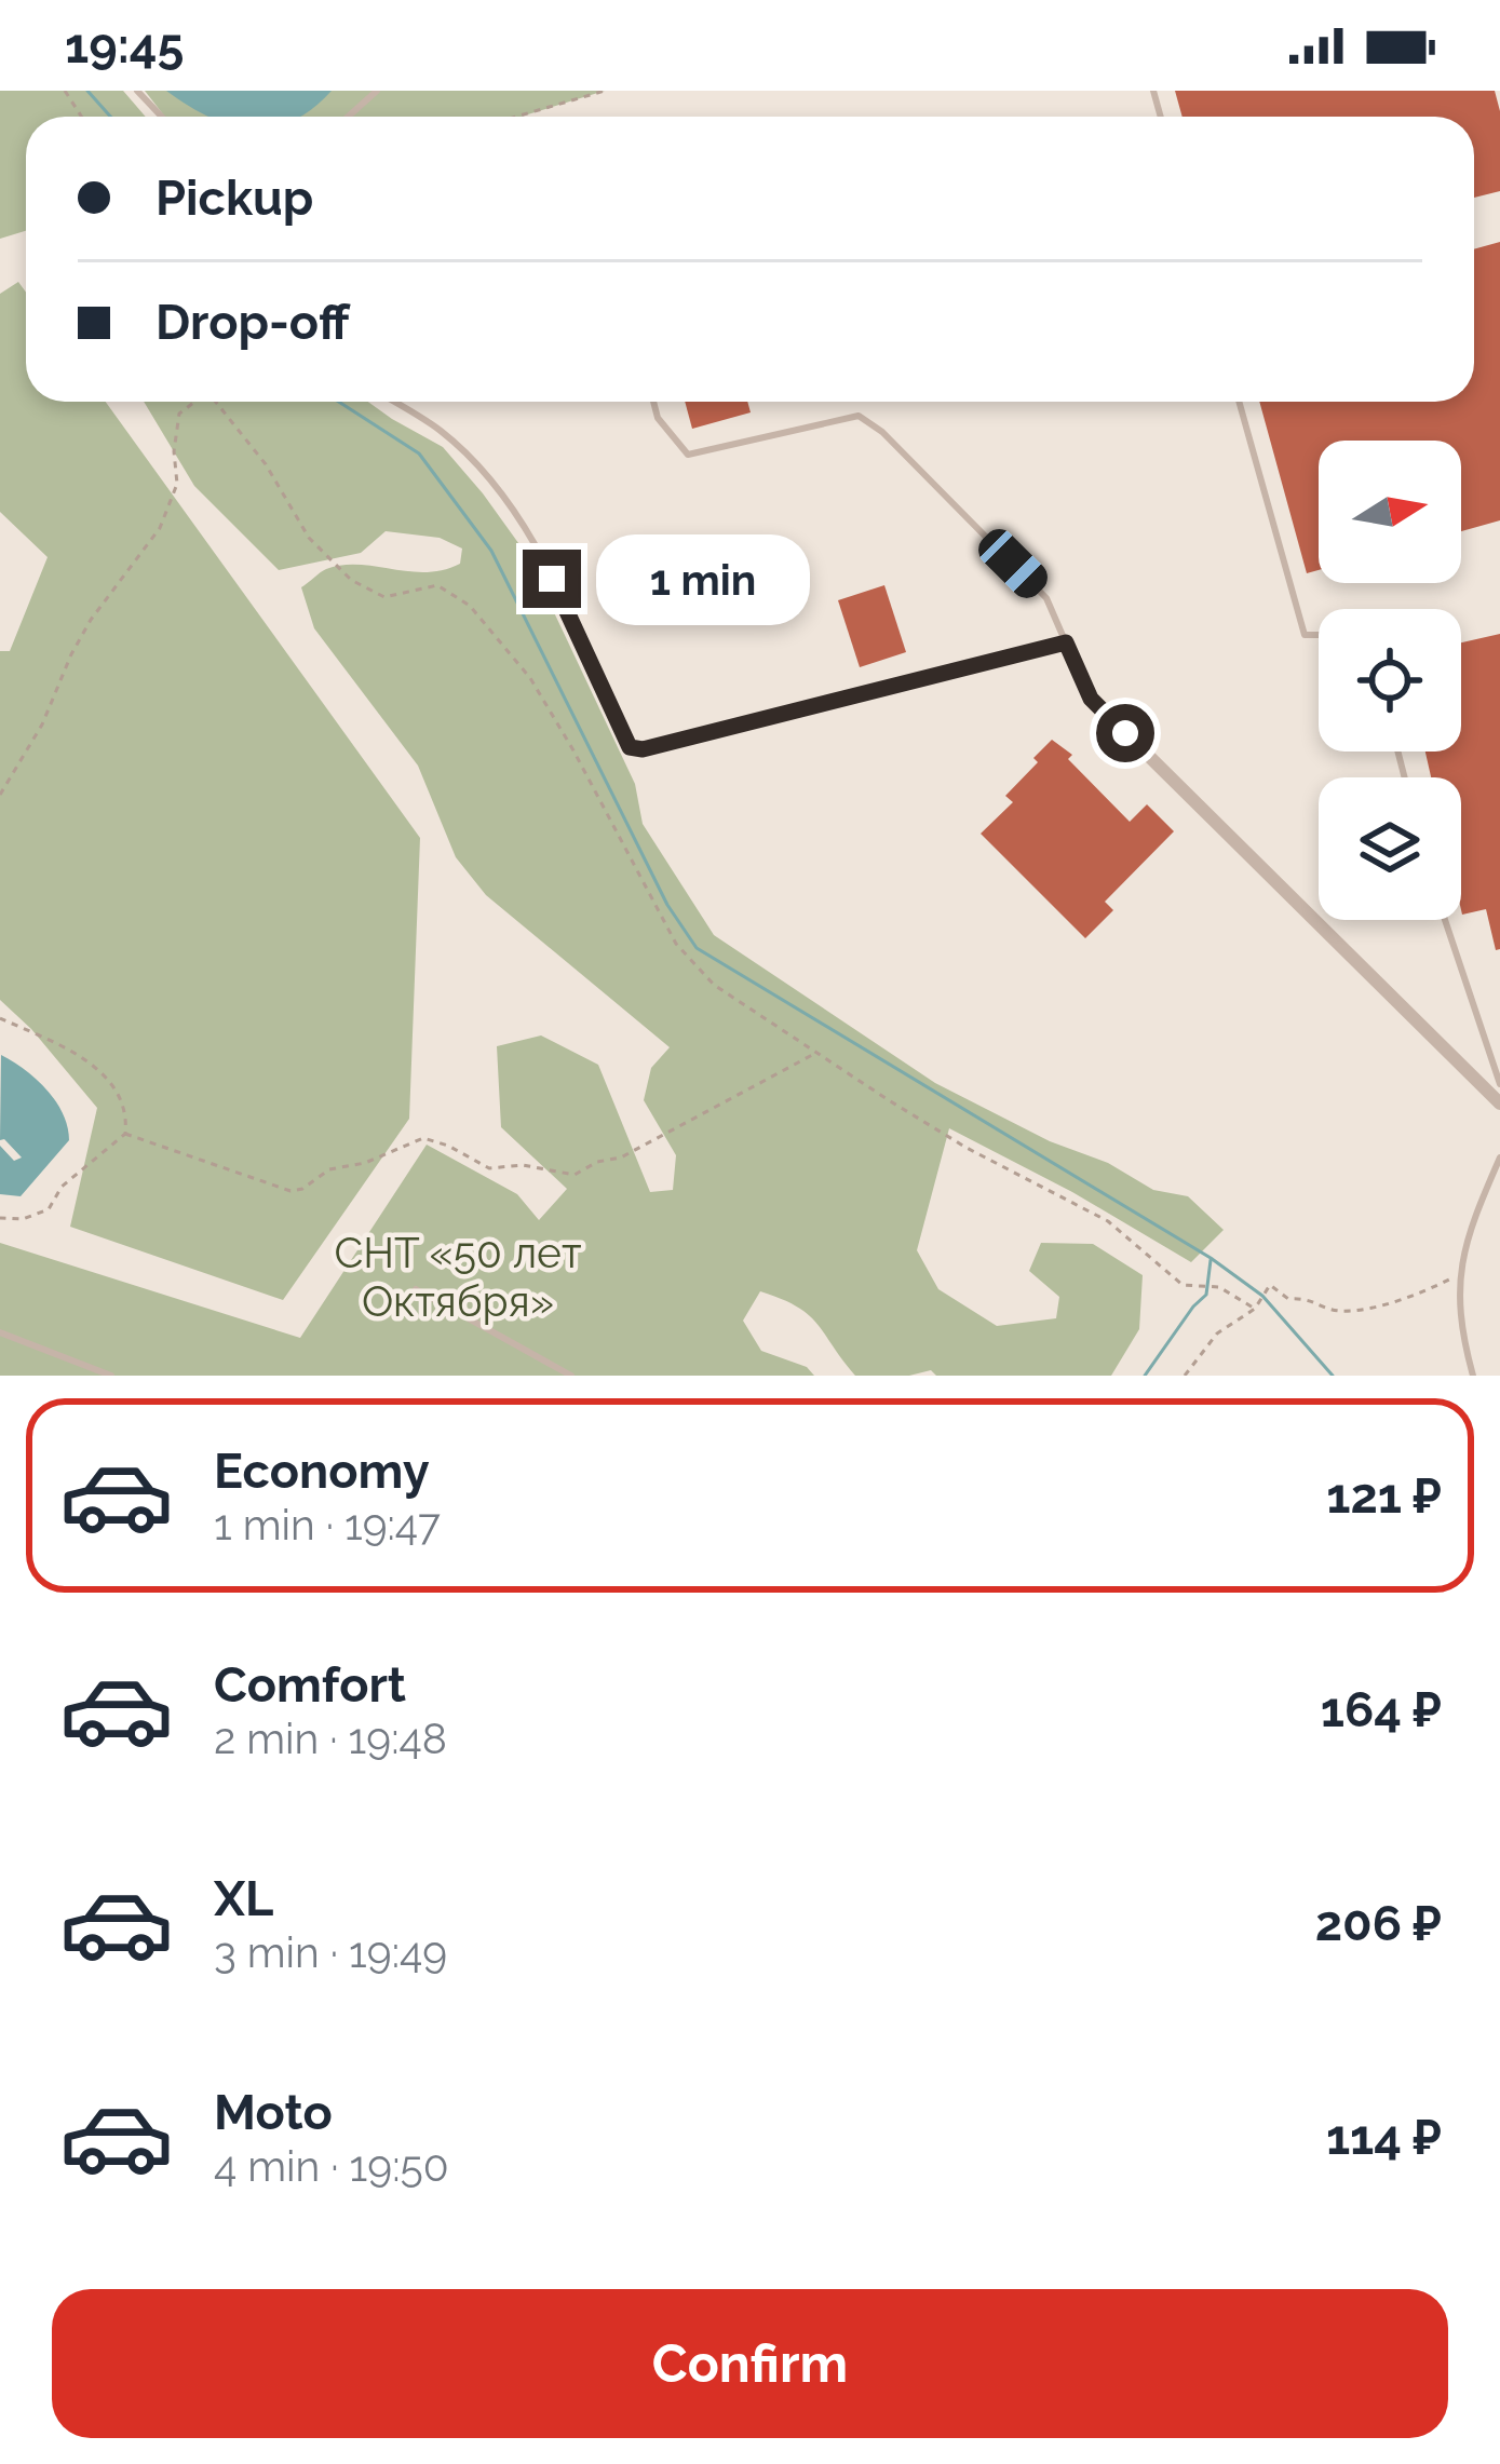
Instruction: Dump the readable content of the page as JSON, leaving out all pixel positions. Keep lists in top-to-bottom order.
{
  "parks": ["СНТ «50 лет Октября»"],
  "north": "right",
  "page": {
    "status": "19:45",
    "banner": ["Pickup", "Drop-off"],
    "bubble": "1 min",
    "list": [
      {
        "name": "Economy",
        "note": "1 min · 19:47",
        "value": "121 ₽"
      },
      {
        "name": "Comfort",
        "note": "2 min · 19:48",
        "value": "164 ₽"
      },
      {
        "name": "XL",
        "note": "3 min · 19:49",
        "value": "206 ₽"
      },
      {
        "name": "Moto",
        "note": "4 min · 19:50",
        "value": "114 ₽"
      }
    ],
    "buttons": "Confirm"
  }
}
